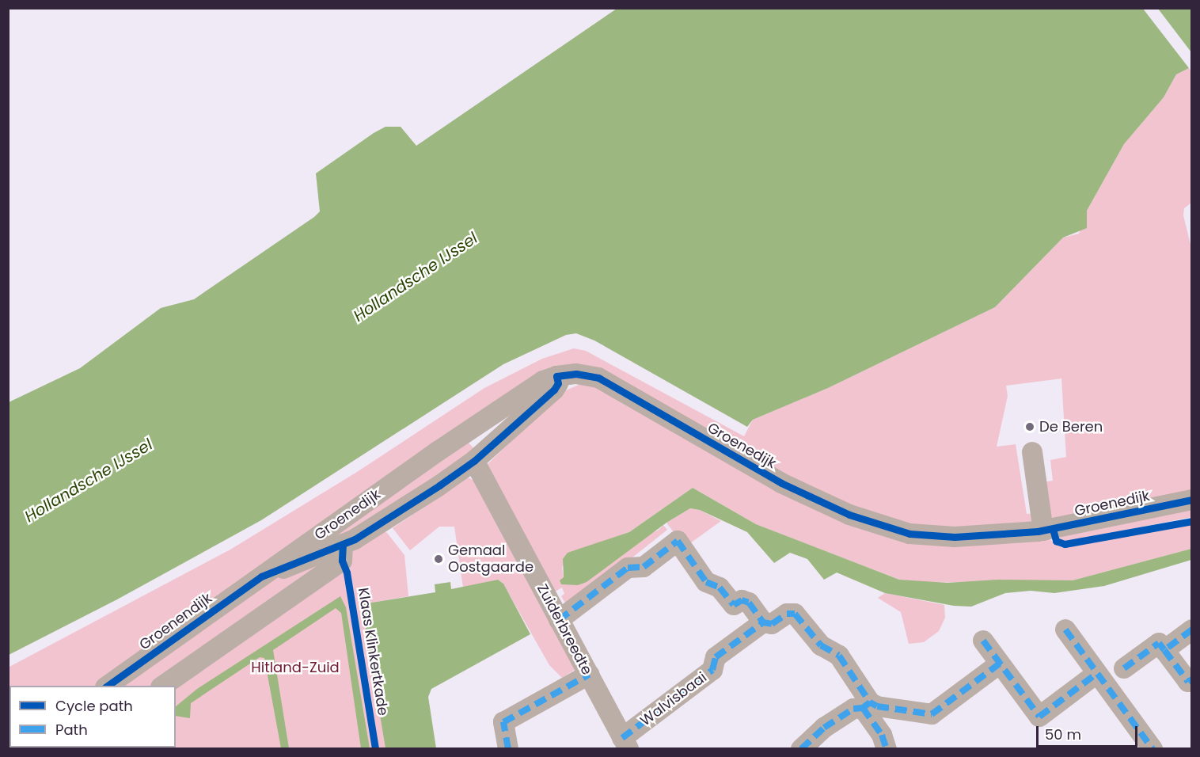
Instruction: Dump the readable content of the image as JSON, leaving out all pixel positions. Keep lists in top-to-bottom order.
{
  "streets": {
    "street": [
      "Groenedijk",
      "Groenendijk",
      "Zuiderbreedte",
      "Walvisbaai"
    ],
    "cycle path": ["Klaas Klinkertkade"]
  },
  "crossings": [
    ["Groenedijk", "Groenendijk"],
    ["Groenedijk", "Zuiderbreedte"],
    ["Zuiderbreedte", "Walvisbaai"]
  ],
  "water": ["Hollandsche IJssel"],
  "parks": ["Hitland-Zuid"],
  "places": ["De Beren", "Gemaal Oostgaarde"],
  "legend": ["Cycle path", "Path"],
  "scale_bar": "50 m"
}
